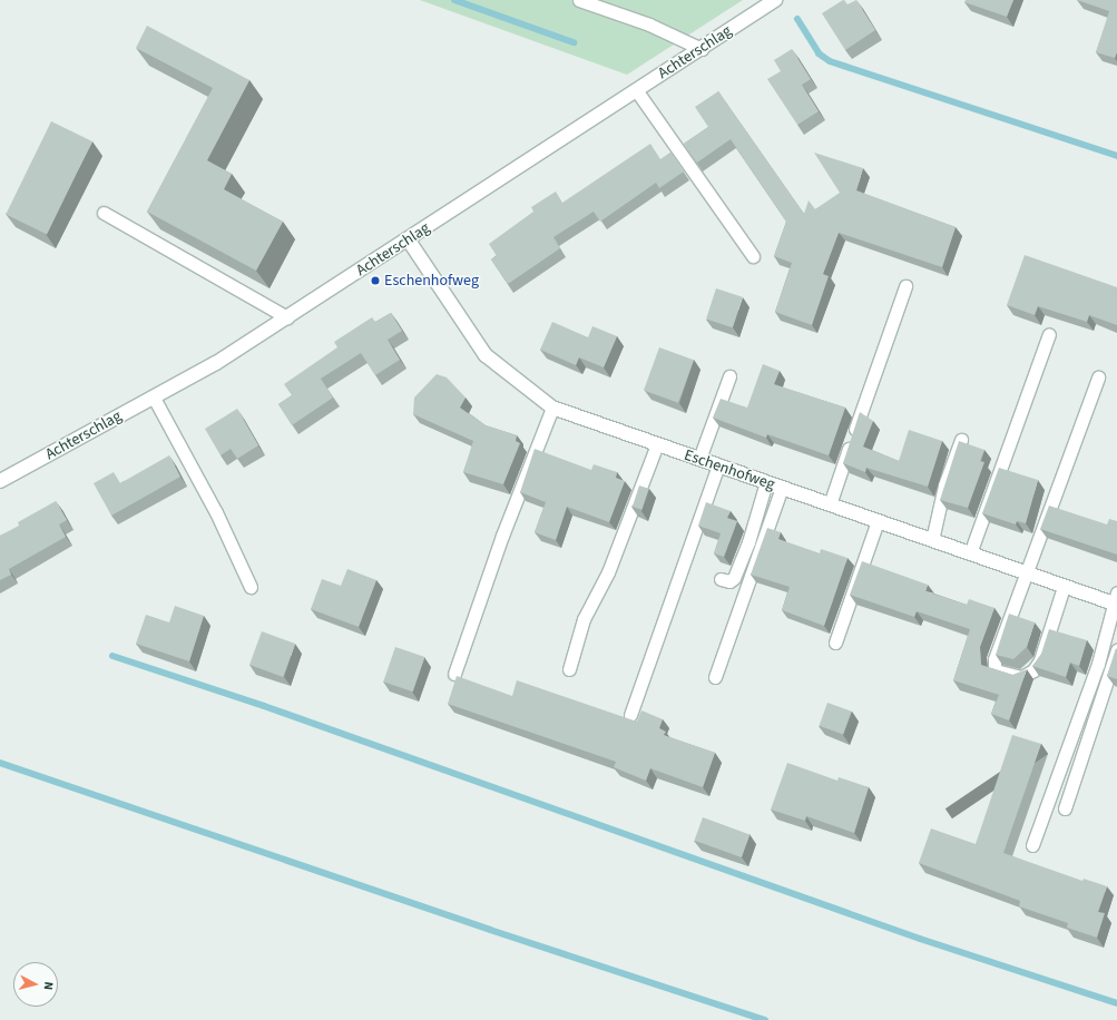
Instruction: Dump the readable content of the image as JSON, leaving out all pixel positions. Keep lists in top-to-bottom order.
{
  "streets": {
    "street": ["Achterschlag", "Eschenhofweg"]
  },
  "crossings": [
    ["Achterschlag", "Eschenhofweg"]
  ],
  "places": ["Eschenhofweg"],
  "north": "right"
}
